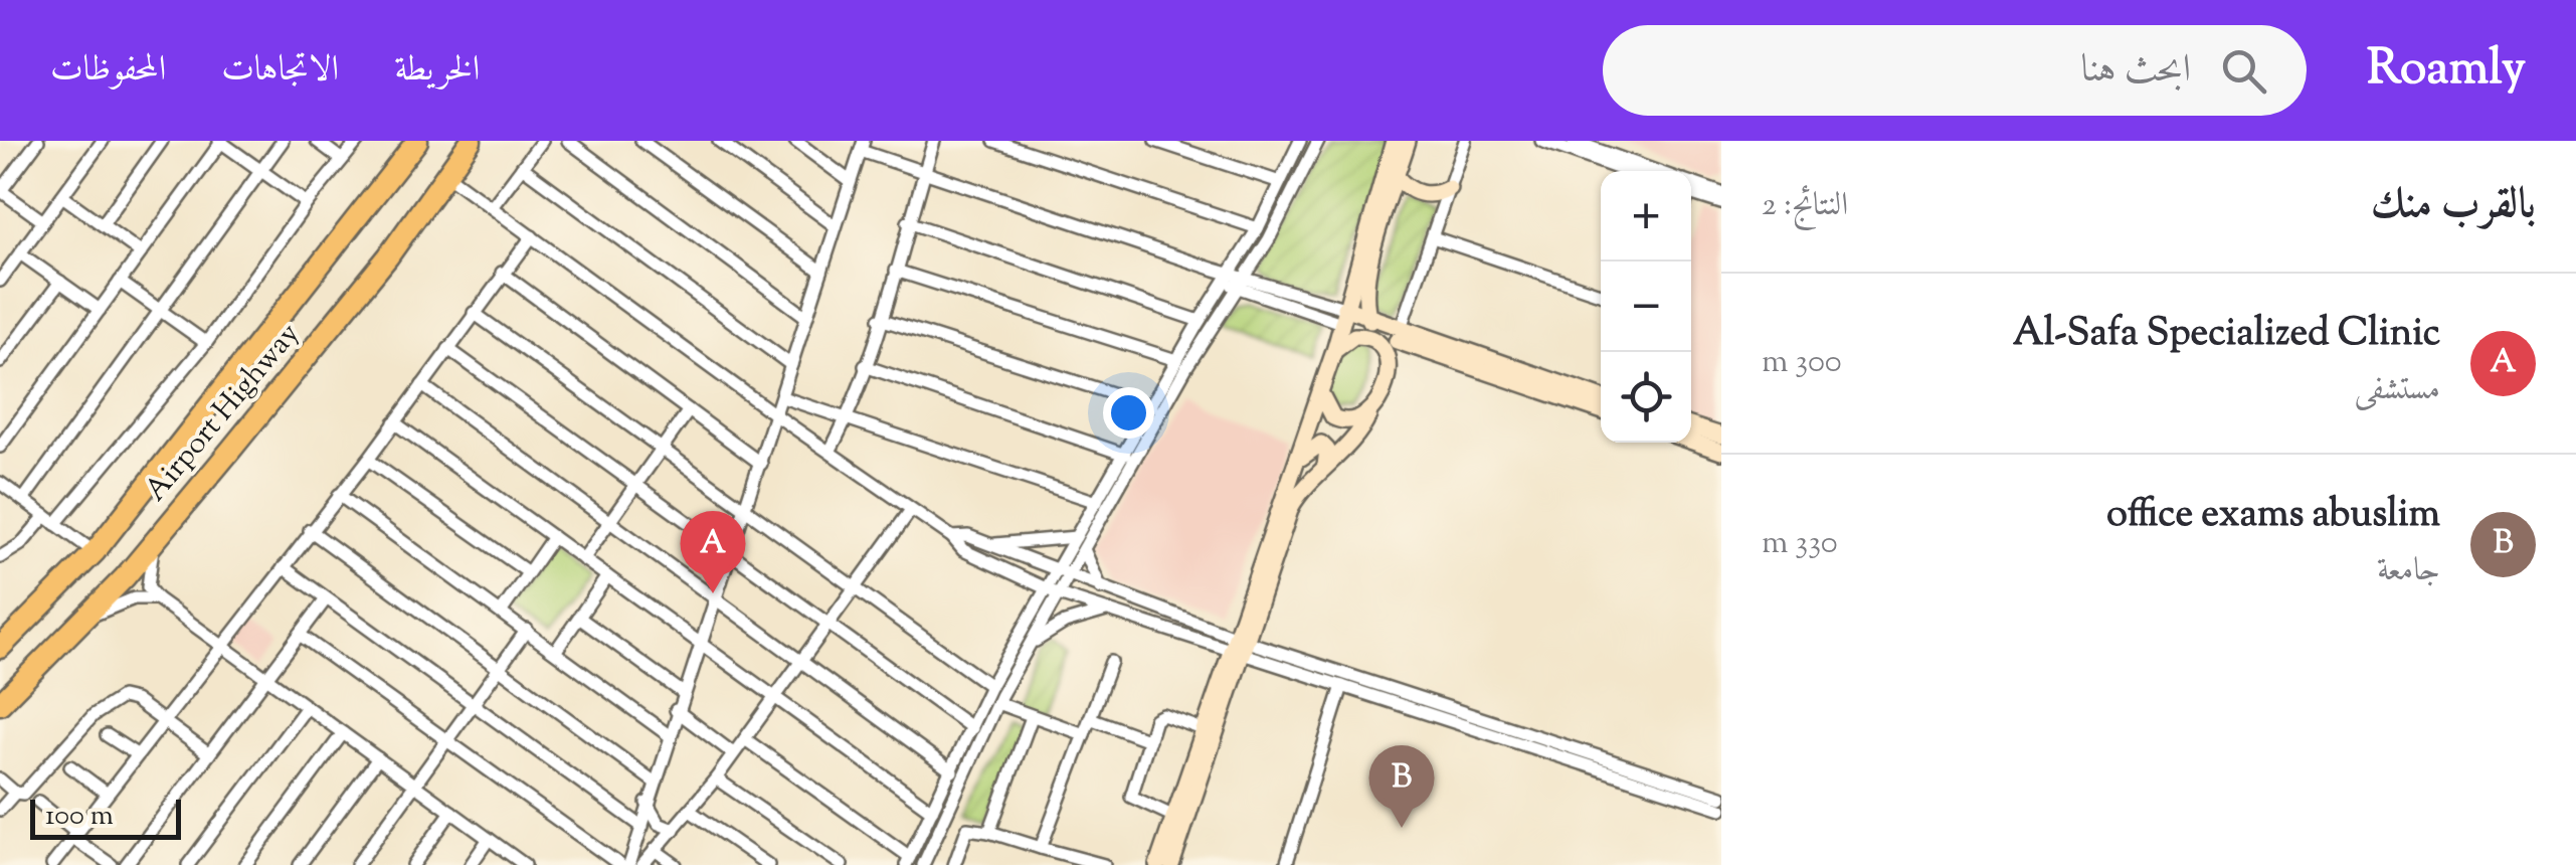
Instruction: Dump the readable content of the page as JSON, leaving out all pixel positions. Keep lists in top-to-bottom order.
{
  "streets": {
    "highway": ["Airport Highway"]
  },
  "scale_bar": "100 m",
  "page": {
    "header": "Roamly",
    "search": "ابحث هنا",
    "nav": ["الخريطة", "الاتجاهات", "المحفوظات"],
    "heading": ["بالقرب منك", "النتائج: 2"],
    "map_buttons": ["+", "−"],
    "list": [
      {
        "mark": "A",
        "name": "Al-Safa Specialized Clinic",
        "note": "مستشفى",
        "value": "300 m"
      },
      {
        "mark": "B",
        "name": "office exams abuslim",
        "note": "جامعة",
        "value": "330 m"
      }
    ],
    "pins": ["A", "B"],
    "scale": "100 m"
  }
}
